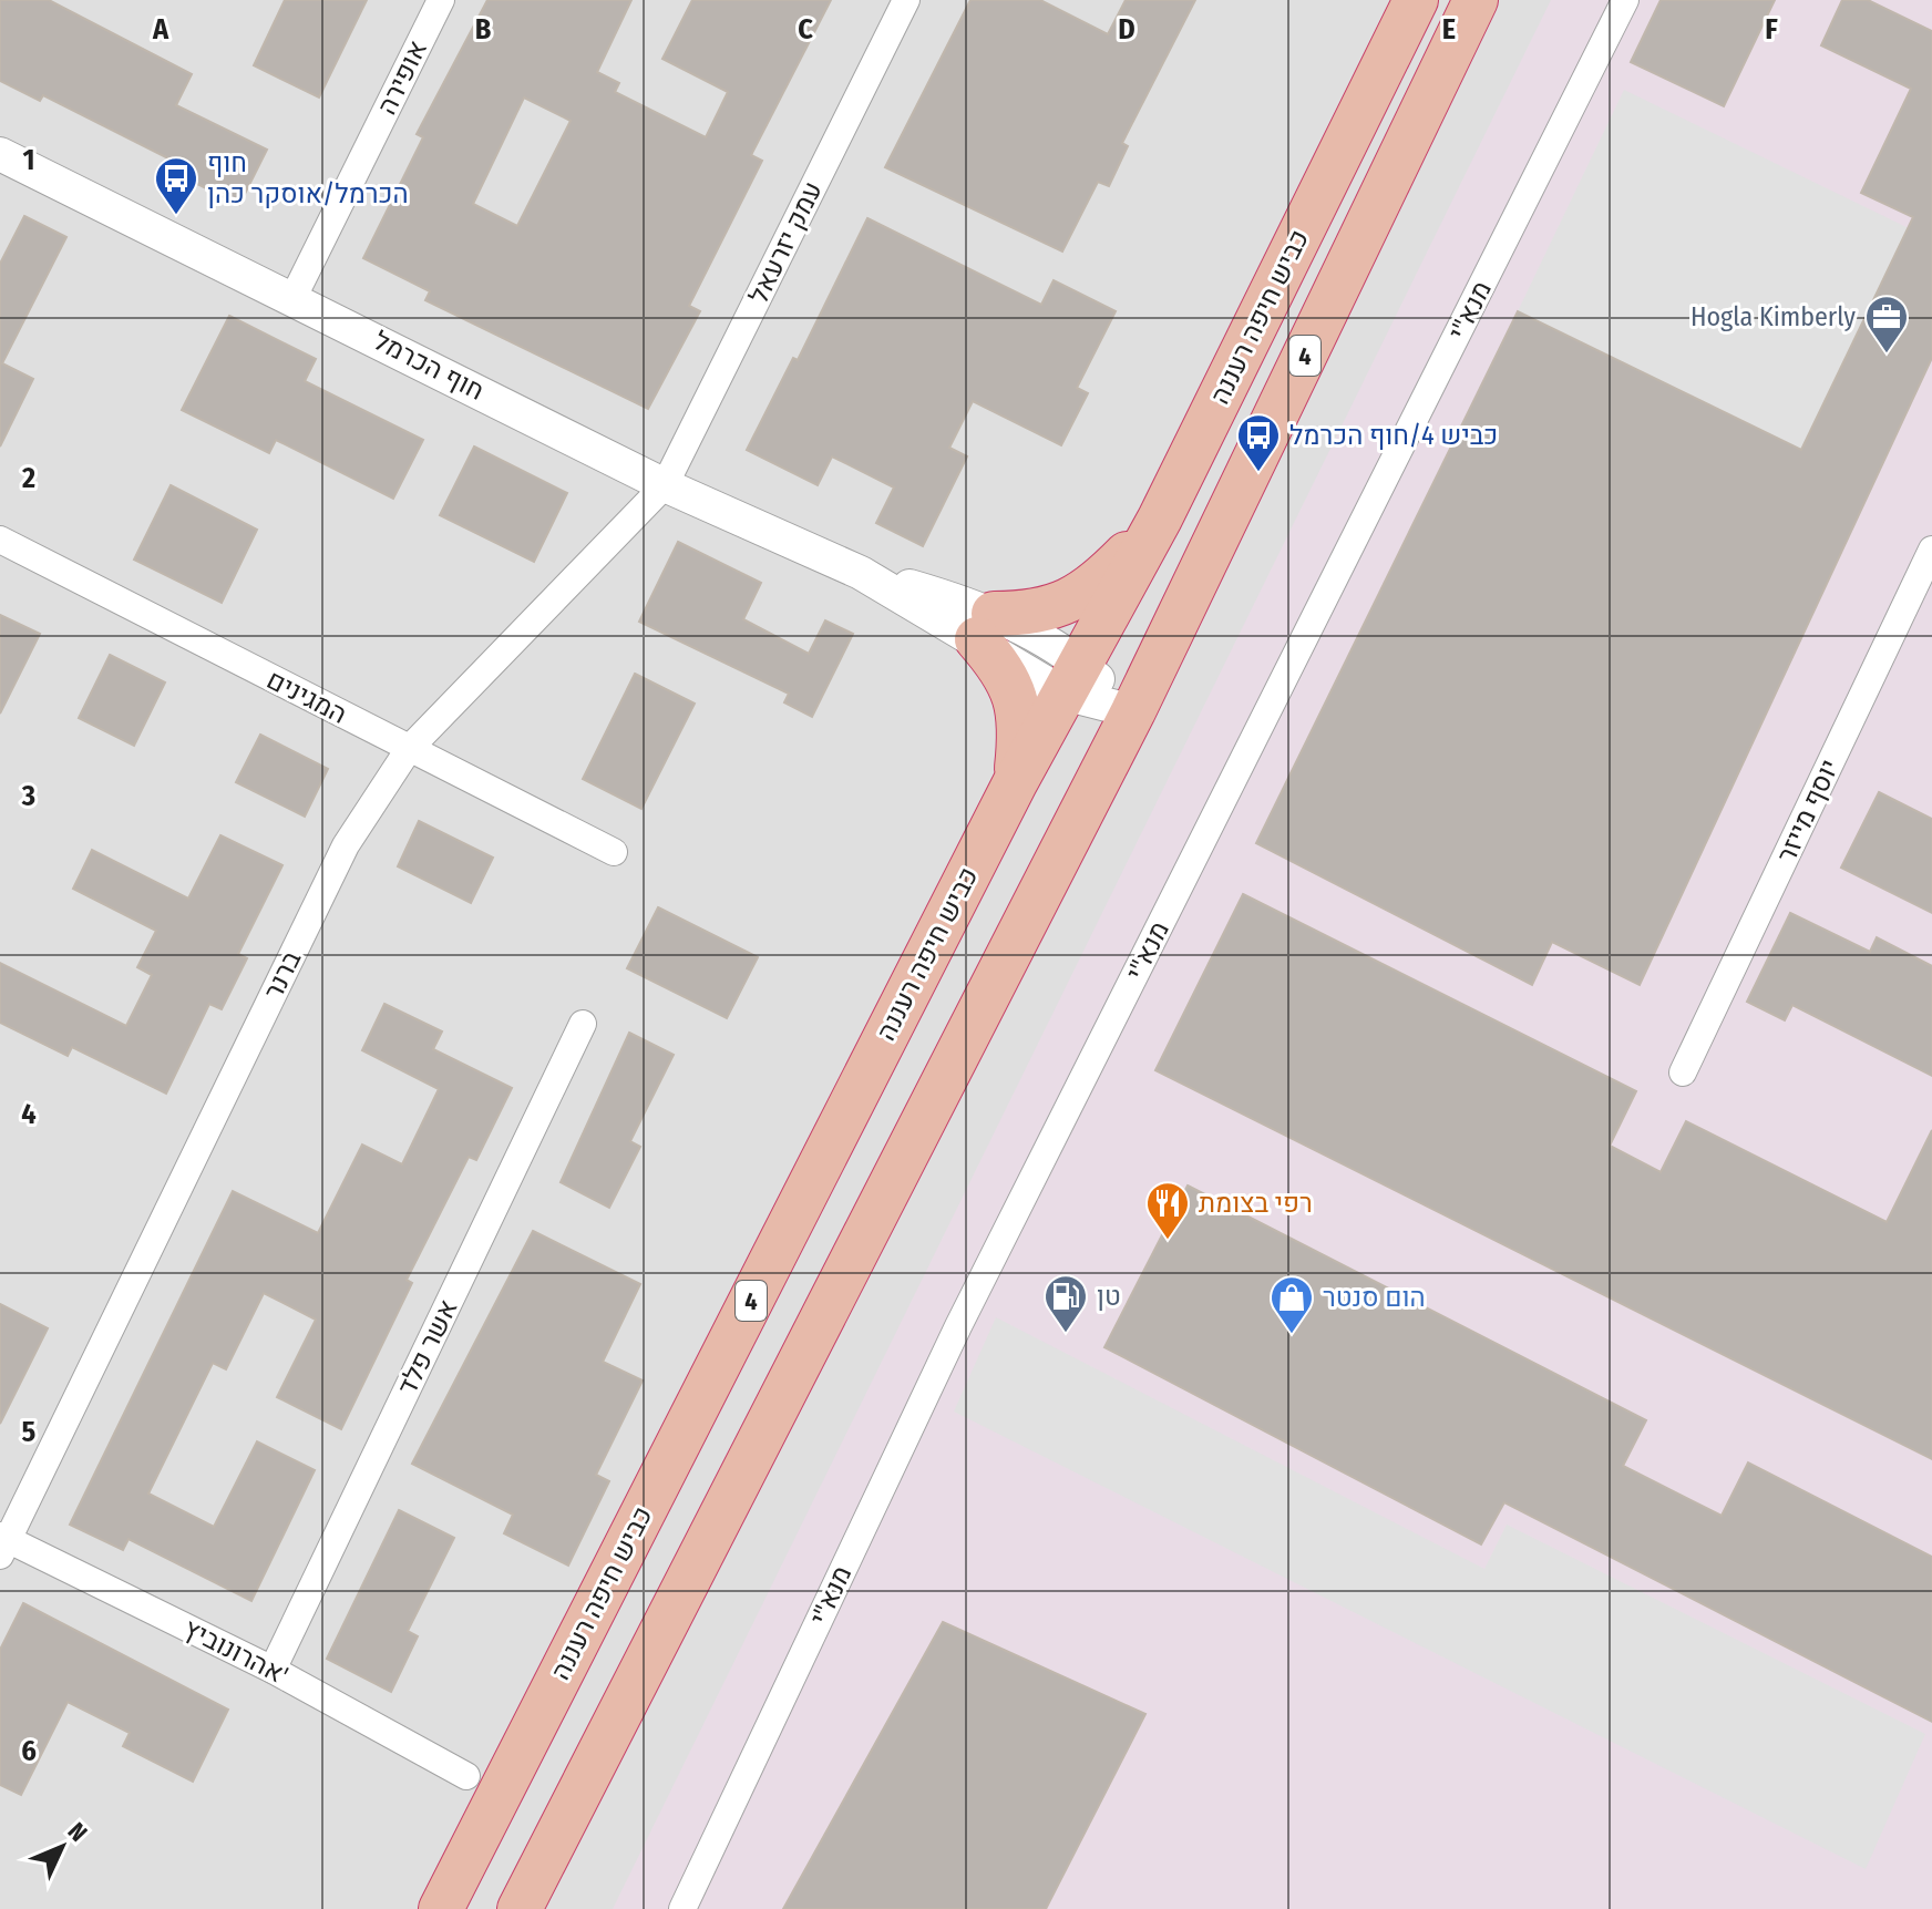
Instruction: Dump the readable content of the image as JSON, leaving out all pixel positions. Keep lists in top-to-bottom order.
{
  "streets": {
    "highway": ["כביש חיפה רעננה", "4"],
    "street": [
      "אופירה",
      "עמק יזרעאל",
      "מנא\"י",
      "חוף הכרמל",
      "המגינים",
      "יוסף מייזר",
      "ברנר",
      "אשר פלד",
      "אהרונוביץ'"
    ]
  },
  "crossings": [
    ["אופירה", "חוף הכרמל"],
    ["עמק יזרעאל", "חוף הכרמל"],
    ["עמק יזרעאל", "ברנר"],
    ["כביש חיפה רעננה", "חוף הכרמל"],
    ["4", "חוף הכרמל"],
    ["חוף הכרמל", "ברנר"],
    ["המגינים", "ברנר"],
    ["ברנר", "אהרונוביץ'"],
    ["אשר פלד", "אהרונוביץ'"]
  ],
  "places": {
    "bus stop": ["חוף הכרמל/אוסקר כהן", "כביש 4/חוף הכרמל"],
    "office": ["Hogla Kimberly"],
    "restaurant": ["רפי בצומת"],
    "fuel station": ["טן"],
    "shop": ["הום סנטר"]
  },
  "north": "top right",
  "grid": {
    "columns": [
      "A",
      "B",
      "C",
      "D",
      "E",
      "F"
    ],
    "rows": [
      "1",
      "2",
      "3",
      "4",
      "5",
      "6"
    ]
  }
}
